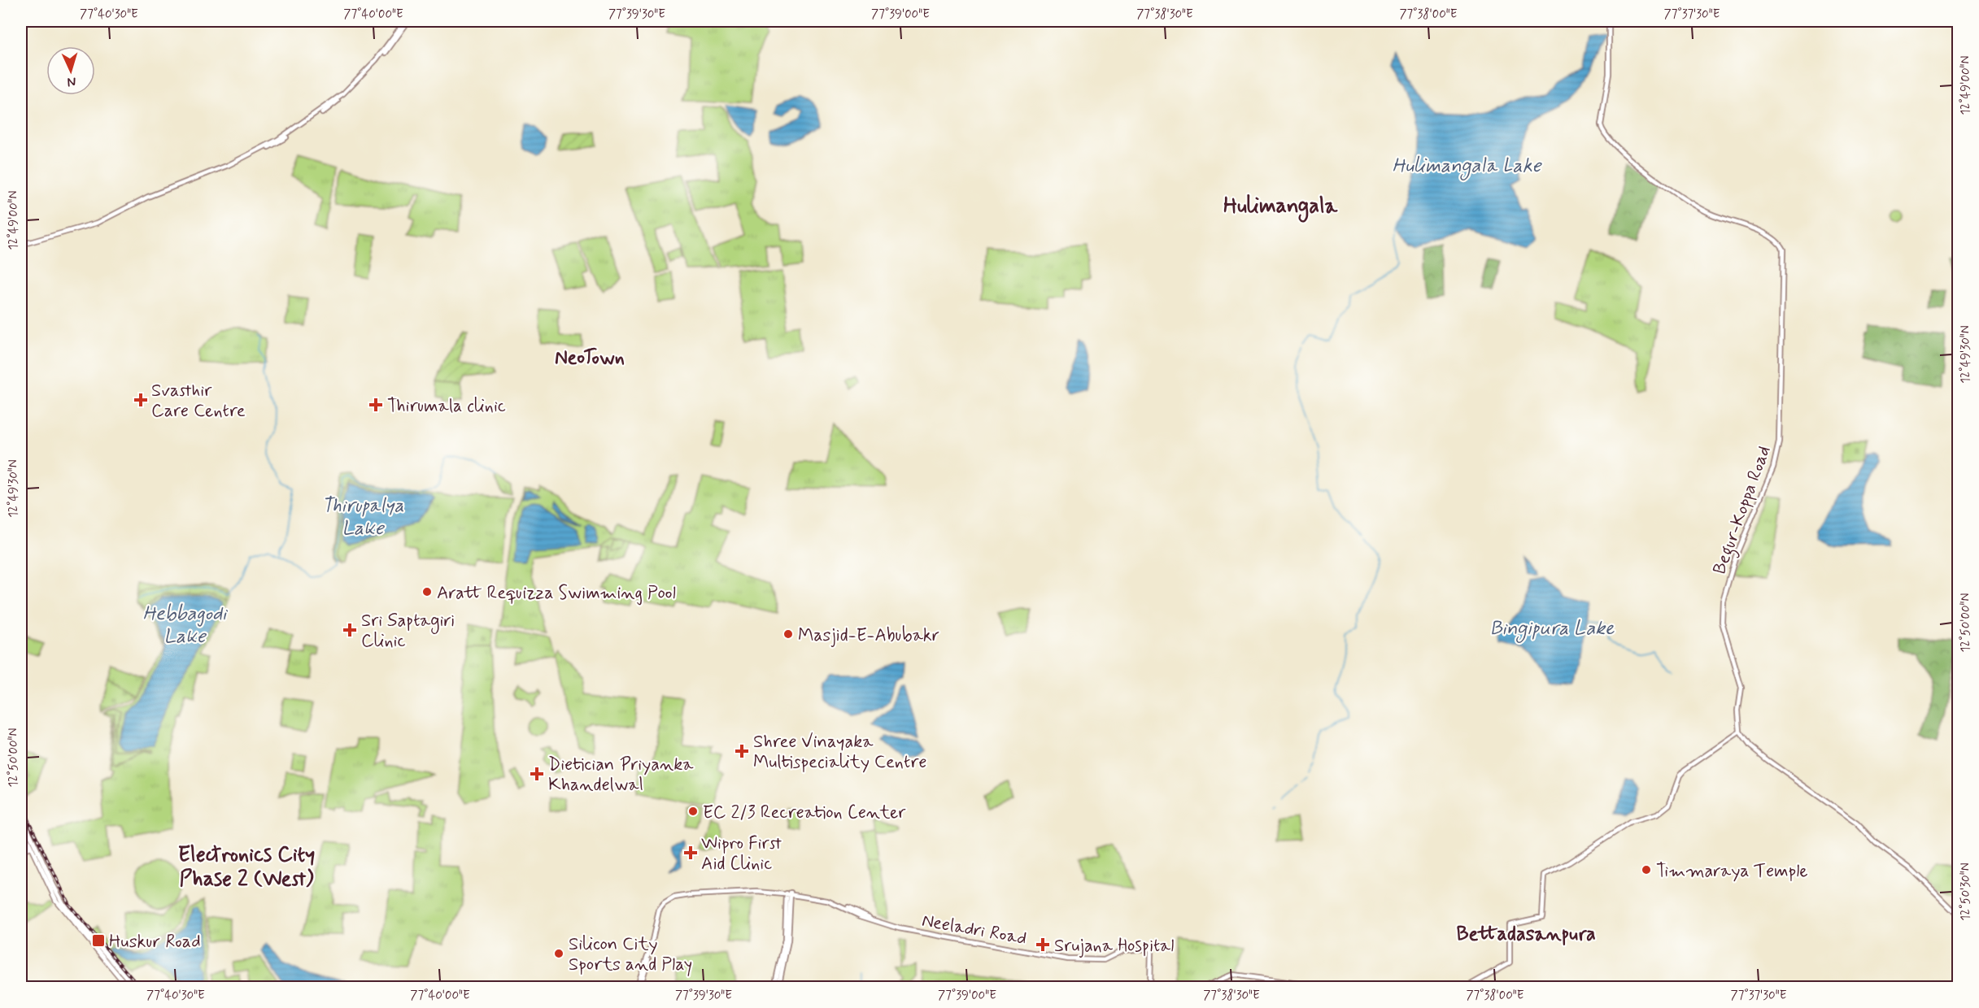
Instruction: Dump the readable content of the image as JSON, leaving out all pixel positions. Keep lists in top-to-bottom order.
{
  "streets": {
    "main road": ["Begur-Koppa Road", "Neeladri Road"]
  },
  "districts": [
    "Hulimangala",
    "NeoTown",
    "Electronics City Phase 2 (West)",
    "Bettadasanpura"
  ],
  "water": [
    "Hulimangala Lake",
    "Thirupalya Lake",
    "Hebbagodi Lake",
    "Bingipura Lake"
  ],
  "places": {
    "health": [
      "Svasthir Care Centre",
      "Thirumala clinic",
      "Sri Saptagiri Clinic",
      "Shree Vinayaka Multispeciality Centre",
      "Dietician Priyanka Khandelwal",
      "Wipro First Aid Clinic",
      "Srujana Hospital"
    ],
    "other": [
      "Aratt Requizza Swimming Pool",
      "Masjid-E-Abubakr",
      "EC 2/3 Recreation Center",
      "Timmaraya Temple",
      "Silicon City Sports and Play"
    ],
    "transit": ["Huskur Road"]
  },
  "north": "bottom",
  "coordinates": [
    "77°40'30\"E",
    "77°40'00\"E",
    "77°39'30\"E",
    "77°39'00\"E",
    "77°38'30\"E",
    "77°38'00\"E",
    "77°37'30\"E",
    "12°49'00\"N",
    "12°49'30\"N",
    "12°50'00\"N",
    "12°50'30\"N"
  ]
}
